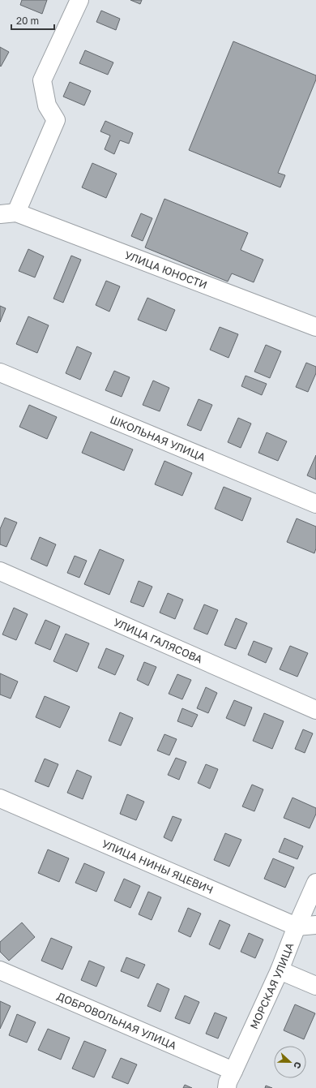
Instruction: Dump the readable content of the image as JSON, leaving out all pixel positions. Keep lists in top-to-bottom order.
{
  "streets": {
    "street": [
      "УЛИЦА ЮНОСТИ",
      "ШКОЛЬНАЯ УЛИЦА",
      "УЛИЦА ГАЛЯСОВА",
      "УЛИЦА НИНЫ ЯЦЕВИЧ",
      "МОРСКАЯ УЛИЦА",
      "ДОБРОВОЛЬНАЯ УЛИЦА"
    ]
  },
  "crossings": [
    ["УЛИЦА НИНЫ ЯЦЕВИЧ", "МОРСКАЯ УЛИЦА"],
    ["МОРСКАЯ УЛИЦА", "ДОБРОВОЛЬНАЯ УЛИЦА"]
  ],
  "scale_bar": "20 m",
  "north": "right"
}
